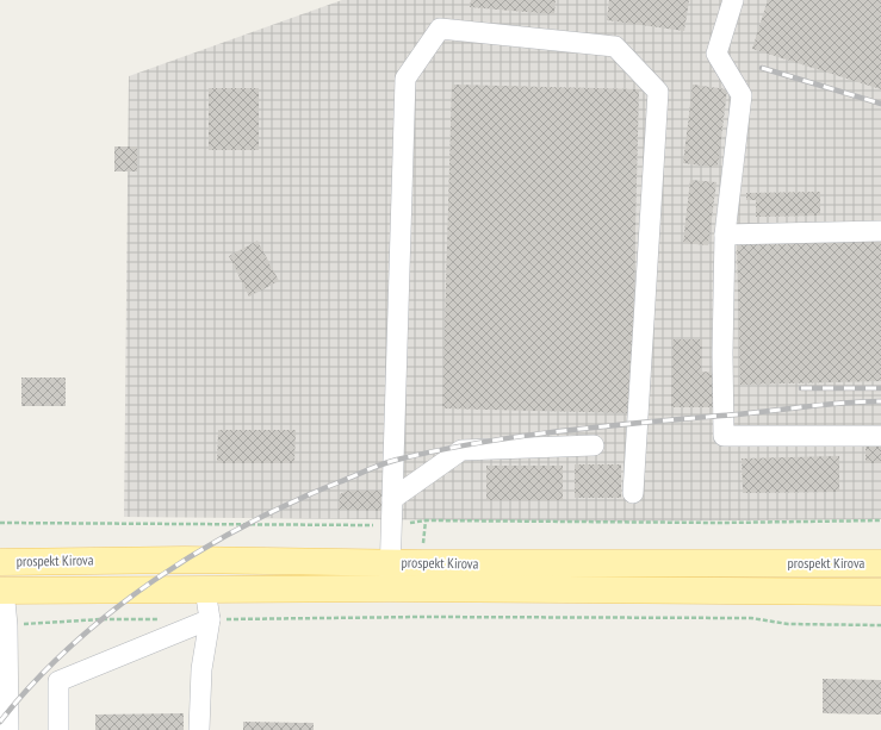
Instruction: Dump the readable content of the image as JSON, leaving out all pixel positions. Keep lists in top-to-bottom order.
{
  "streets": {
    "main road": ["prospekt Kirova"]
  }
}
